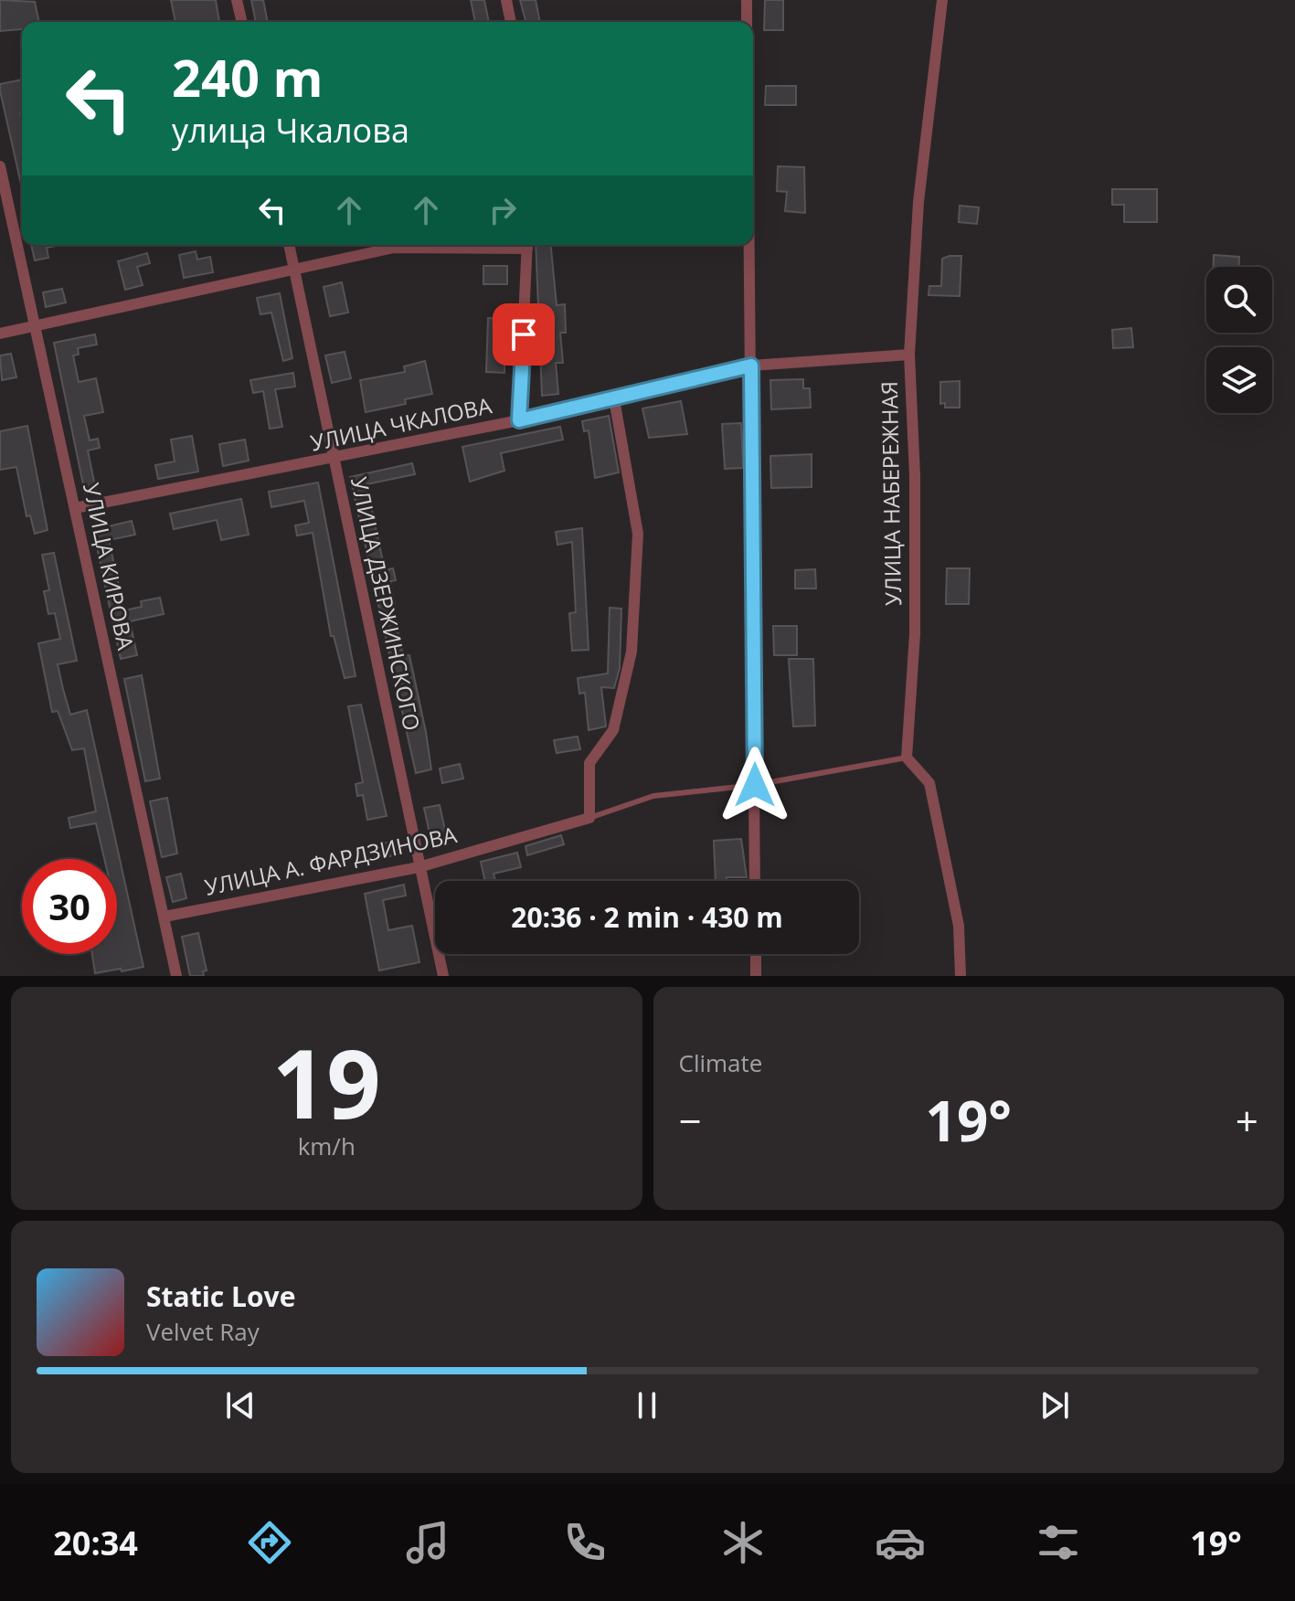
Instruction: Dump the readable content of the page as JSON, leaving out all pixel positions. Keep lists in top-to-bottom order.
{
  "streets": {
    "street": [
      "УЛИЦА ЧКАЛОВА",
      "УЛИЦА НАБЕРЕЖНАЯ",
      "УЛИЦА КИРОВА",
      "УЛИЦА ДЗЕРЖИНСКОГО",
      "УЛИЦА А. ФАРДЗИНОВА"
    ]
  },
  "crossings": [
    ["УЛИЦА ЧКАЛОВА", "УЛИЦА НАБЕРЕЖНАЯ"],
    ["УЛИЦА ЧКАЛОВА", "УЛИЦА КИРОВА"],
    ["УЛИЦА ЧКАЛОВА", "УЛИЦА ДЗЕРЖИНСКОГО"],
    ["УЛИЦА КИРОВА", "УЛИЦА А. ФАРДЗИНОВА"],
    ["УЛИЦА ДЗЕРЖИНСКОГО", "УЛИЦА А. ФАРДЗИНОВА"]
  ],
  "page": {
    "turn": ["240 m", "улица Чкалова"],
    "limit": "30",
    "trip": "20:36 · 2 min · 430 m",
    "tile": [
      ["19", "km/h"],
      "Climate"
    ],
    "heat": ["−", "19°", "+"],
    "song": ["Static Love", "Velvet Ray"],
    "tabs": ["20:34", "19°"]
  }
}
